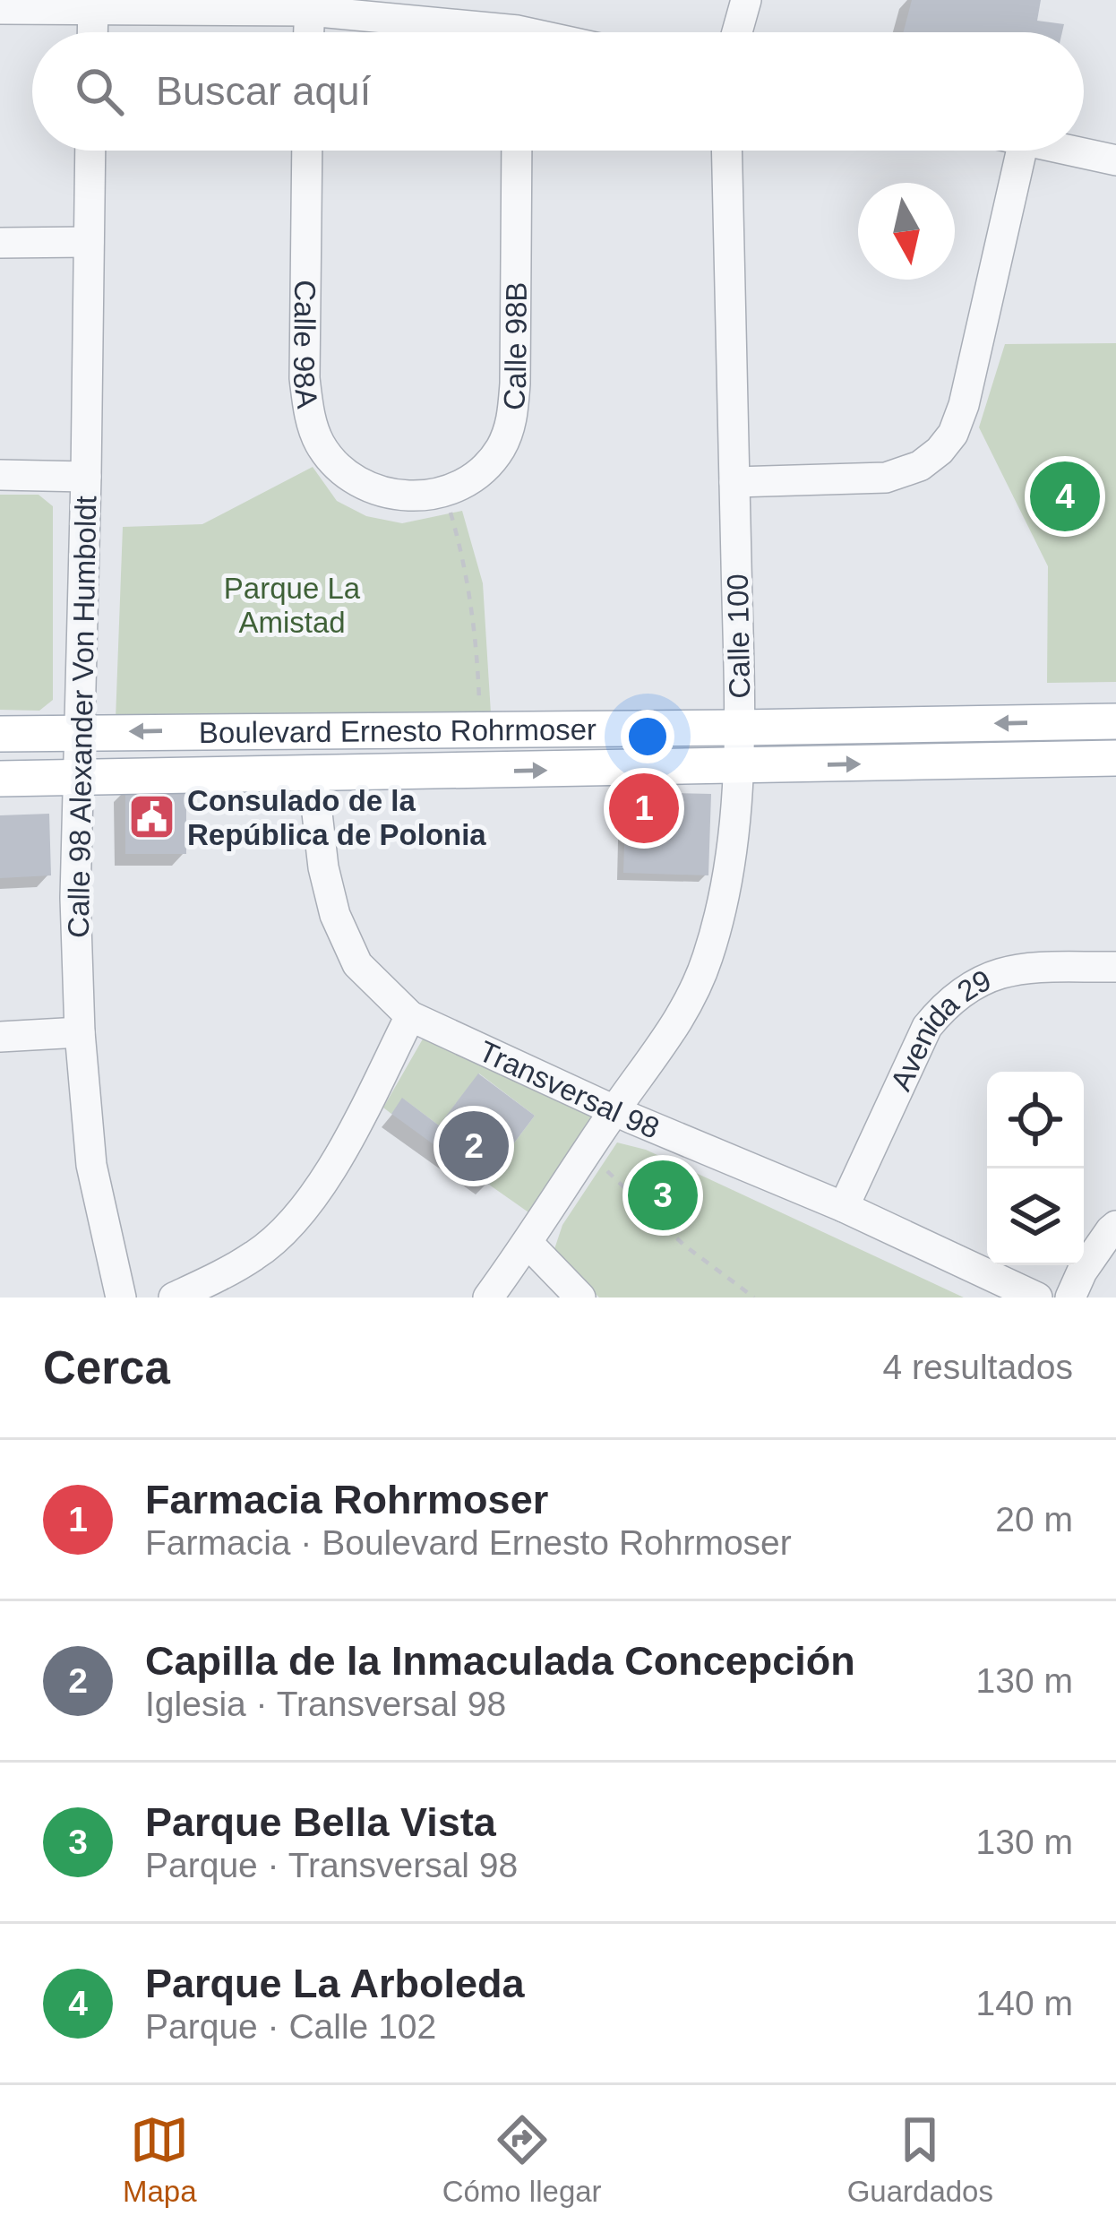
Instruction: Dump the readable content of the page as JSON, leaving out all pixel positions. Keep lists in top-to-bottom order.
{
  "streets": {
    "main road": ["Boulevard Ernesto Rohrmoser"],
    "street": [
      "Calle 98A",
      "Calle 98B",
      "Calle 100",
      "Calle 98 Alexander Von Humboldt",
      "Avenida 29",
      "Transversal 98"
    ]
  },
  "crossings": [
    ["Calle 98A", "Calle 98B"],
    ["Calle 100", "Boulevard Ernesto Rohrmoser"],
    ["Calle 100", "Transversal 98"],
    ["Calle 98 Alexander Von Humboldt", "Boulevard Ernesto Rohrmoser"],
    ["Boulevard Ernesto Rohrmoser", "Transversal 98"],
    ["Avenida 29", "Transversal 98"]
  ],
  "parks": ["Parque La Amistad"],
  "places": {
    "public building": ["Consulado de la República de Polonia"]
  },
  "north": "bottom",
  "page": {
    "search": "Buscar aquí",
    "pins": [
      "4",
      "1",
      "2",
      "3"
    ],
    "heading": ["Cerca", "4 resultados"],
    "list": [
      {
        "mark": "1",
        "name": "Farmacia Rohrmoser",
        "note": "Farmacia · Boulevard Ernesto Rohrmoser",
        "value": "20 m"
      },
      {
        "mark": "2",
        "name": "Capilla de la Inmaculada Concepción",
        "note": "Iglesia · Transversal 98",
        "value": "130 m"
      },
      {
        "mark": "3",
        "name": "Parque Bella Vista",
        "note": "Parque · Transversal 98",
        "value": "130 m"
      },
      {
        "mark": "4",
        "name": "Parque La Arboleda",
        "note": "Parque · Calle 102",
        "value": "140 m"
      }
    ],
    "nav": ["Mapa", "Cómo llegar", "Guardados"]
  }
}
